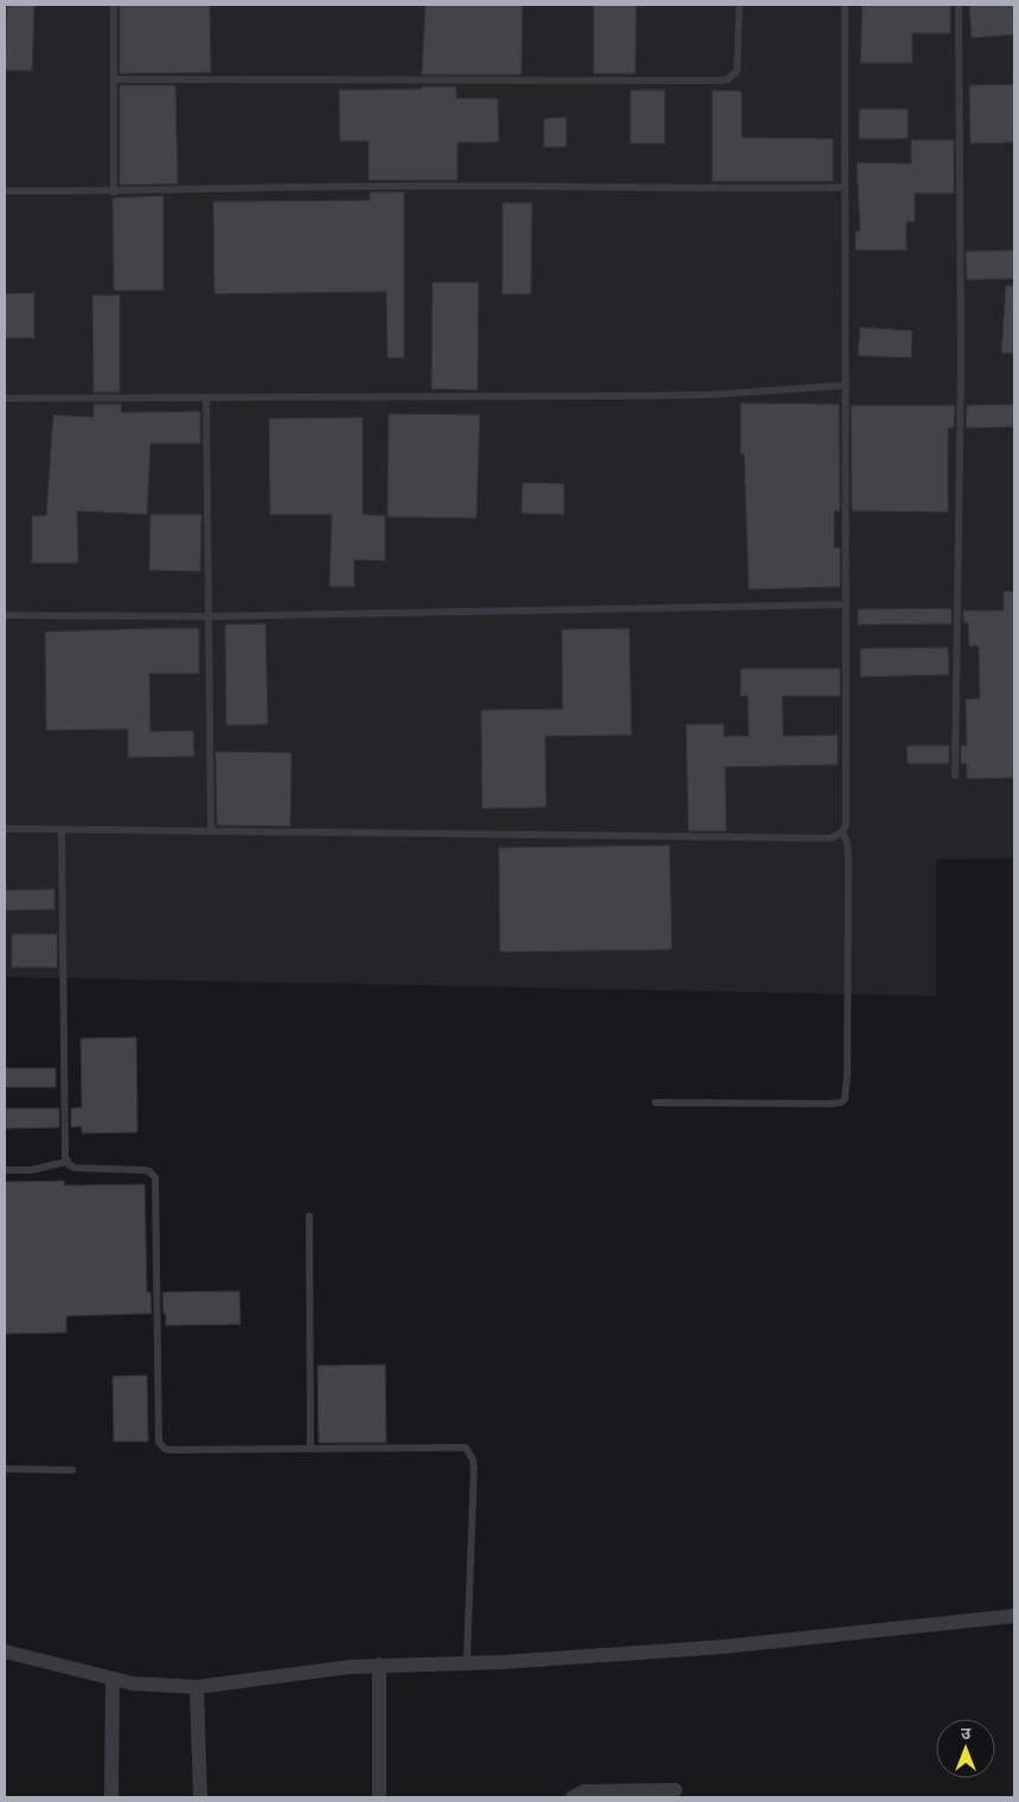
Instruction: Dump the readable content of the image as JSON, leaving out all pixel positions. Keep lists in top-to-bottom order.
{
  "north": "top"
}
